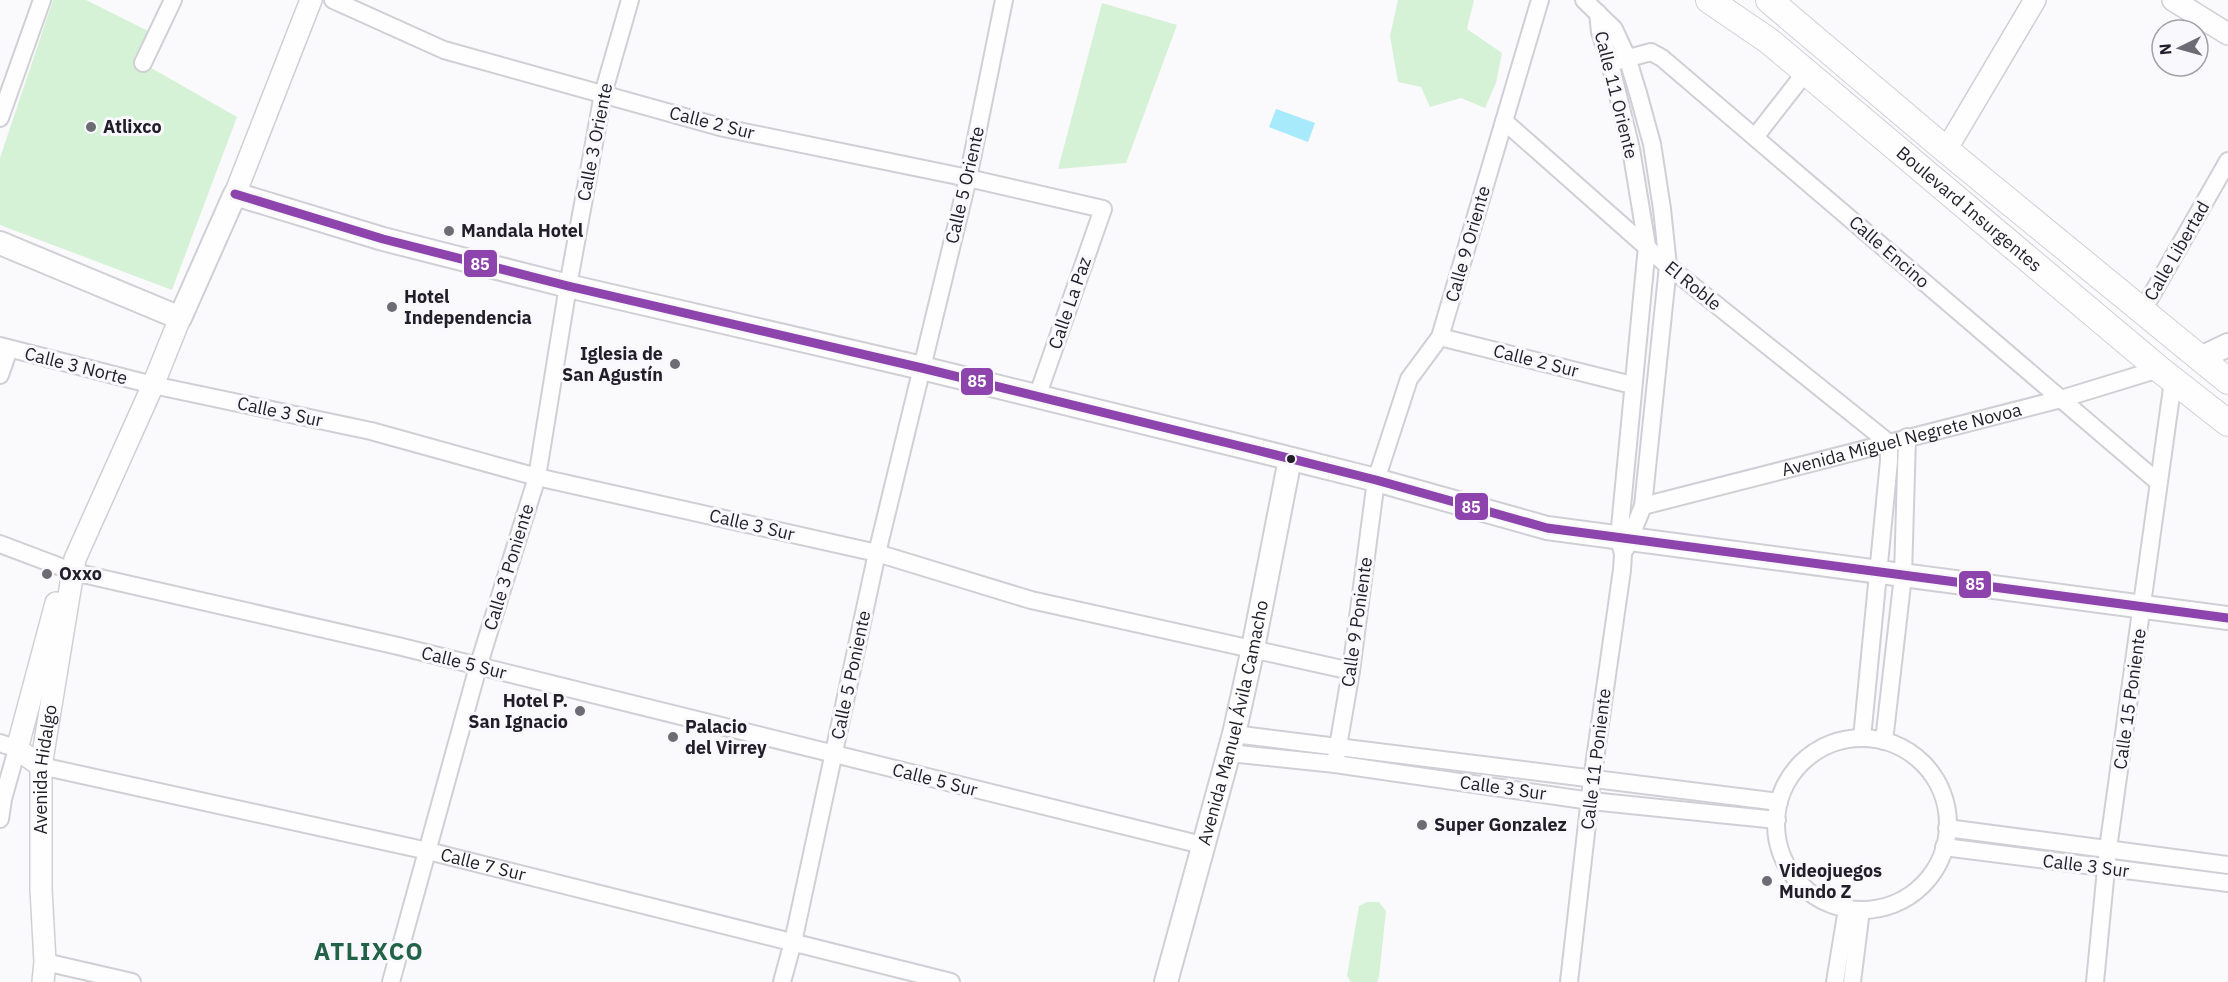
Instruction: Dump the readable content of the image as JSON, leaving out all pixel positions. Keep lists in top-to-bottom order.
{
  "streets": {
    "main road": ["Boulevard Insurgentes", "Avenida Manuel Ávila Camacho"],
    "street": [
      "Calle 11 Oriente",
      "Calle 2 Sur",
      "Calle 3 Oriente",
      "Calle 5 Oriente",
      "Calle 9 Oriente",
      "Calle Libertad",
      "Calle Encino",
      "El Roble",
      "Calle La Paz",
      "Calle 3 Norte",
      "Calle 3 Sur",
      "Avenida Miguel Negrete Novoa",
      "Calle 3 Poniente",
      "Calle 9 Poniente",
      "Calle 5 Sur",
      "Calle 5 Poniente",
      "Calle 15 Poniente",
      "Calle 11 Poniente",
      "Avenida Hidalgo",
      "Calle 7 Sur"
    ]
  },
  "crossings": [
    ["Calle 11 Oriente", "Calle 2 Sur"],
    ["Calle 11 Oriente", "Calle Encino"],
    ["Calle 11 Oriente", "El Roble"],
    ["Calle 11 Oriente", "Avenida Miguel Negrete Novoa"],
    ["Calle 11 Oriente", "Calle 11 Poniente"],
    ["Calle 2 Sur", "Calle 3 Oriente"],
    ["Calle 2 Sur", "Calle 5 Oriente"],
    ["Calle 2 Sur", "Calle 9 Oriente"],
    ["Calle 2 Sur", "Calle La Paz"],
    ["Calle 3 Oriente", "Calle 3 Poniente"],
    ["Calle 5 Oriente", "Calle 5 Poniente"],
    ["Boulevard Insurgentes", "Calle Libertad"],
    ["Boulevard Insurgentes", "Avenida Miguel Negrete Novoa"],
    ["Boulevard Insurgentes", "Calle 15 Poniente"],
    ["Calle 9 Oriente", "El Roble"],
    ["Calle 9 Oriente", "Calle 9 Poniente"],
    ["Calle Encino", "Avenida Miguel Negrete Novoa"],
    ["Calle Encino", "Calle 15 Poniente"],
    ["El Roble", "Avenida Miguel Negrete Novoa"],
    ["Calle 3 Norte", "Calle 3 Sur"],
    ["Calle 3 Norte", "Avenida Hidalgo"],
    ["Calle 3 Sur", "Calle 3 Poniente"],
    ["Calle 3 Sur", "Calle 9 Poniente"],
    ["Calle 3 Sur", "Calle 5 Poniente"],
    ["Calle 3 Sur", "Calle 15 Poniente"],
    ["Calle 3 Sur", "Avenida Manuel Ávila Camacho"],
    ["Calle 3 Sur", "Calle 11 Poniente"],
    ["Calle 3 Sur", "Avenida Hidalgo"],
    ["Avenida Miguel Negrete Novoa", "Calle 15 Poniente"],
    ["Calle 3 Poniente", "Calle 5 Sur"],
    ["Calle 3 Poniente", "Calle 7 Sur"],
    ["Calle 5 Sur", "Calle 5 Poniente"],
    ["Calle 5 Sur", "Avenida Manuel Ávila Camacho"],
    ["Calle 5 Sur", "Avenida Hidalgo"],
    ["Calle 5 Poniente", "Calle 7 Sur"],
    ["Avenida Hidalgo", "Calle 7 Sur"]
  ],
  "districts": ["ATLIXCO"],
  "places": [
    "Atlixco",
    "Mandala Hotel",
    "Hotel Independencia",
    "Iglesia de San Agustín",
    "Oxxo",
    "Hotel P. San Ignacio",
    "Palacio del Virrey",
    "Super Gonzalez",
    "Videojuegos Mundo Z"
  ],
  "lines": ["transit line 85"],
  "north": "left"
}
